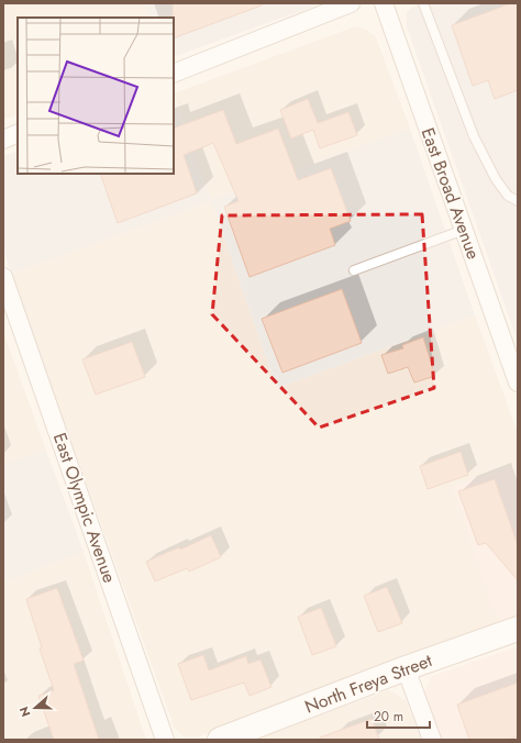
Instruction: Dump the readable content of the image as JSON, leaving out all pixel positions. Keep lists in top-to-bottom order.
{
  "streets": {
    "street": ["East Broad Avenue", "East Olympic Avenue", "North Freya Street"]
  },
  "scale_bar": "20 m",
  "north": "left"
}
